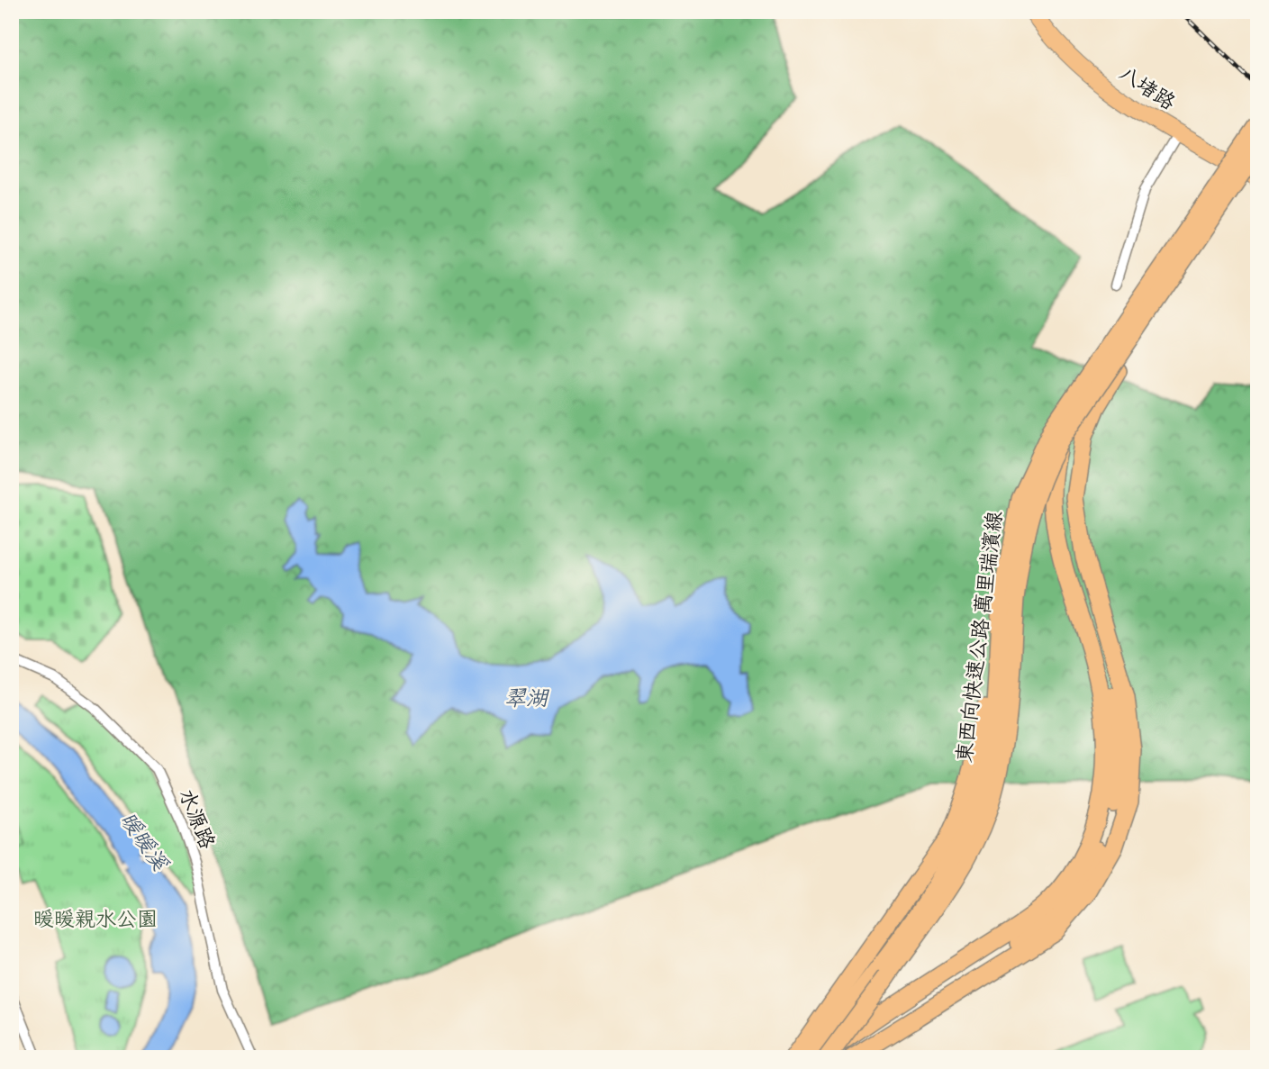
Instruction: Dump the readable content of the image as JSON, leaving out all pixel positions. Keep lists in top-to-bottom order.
{
  "streets": {
    "highway": ["東西向快速公路 萬里瑞濱線"],
    "main road": ["八堵路"],
    "street": ["水源路"]
  },
  "water": ["翠湖", "暖暖溪"],
  "parks": ["暖暖親水公園"]
}
